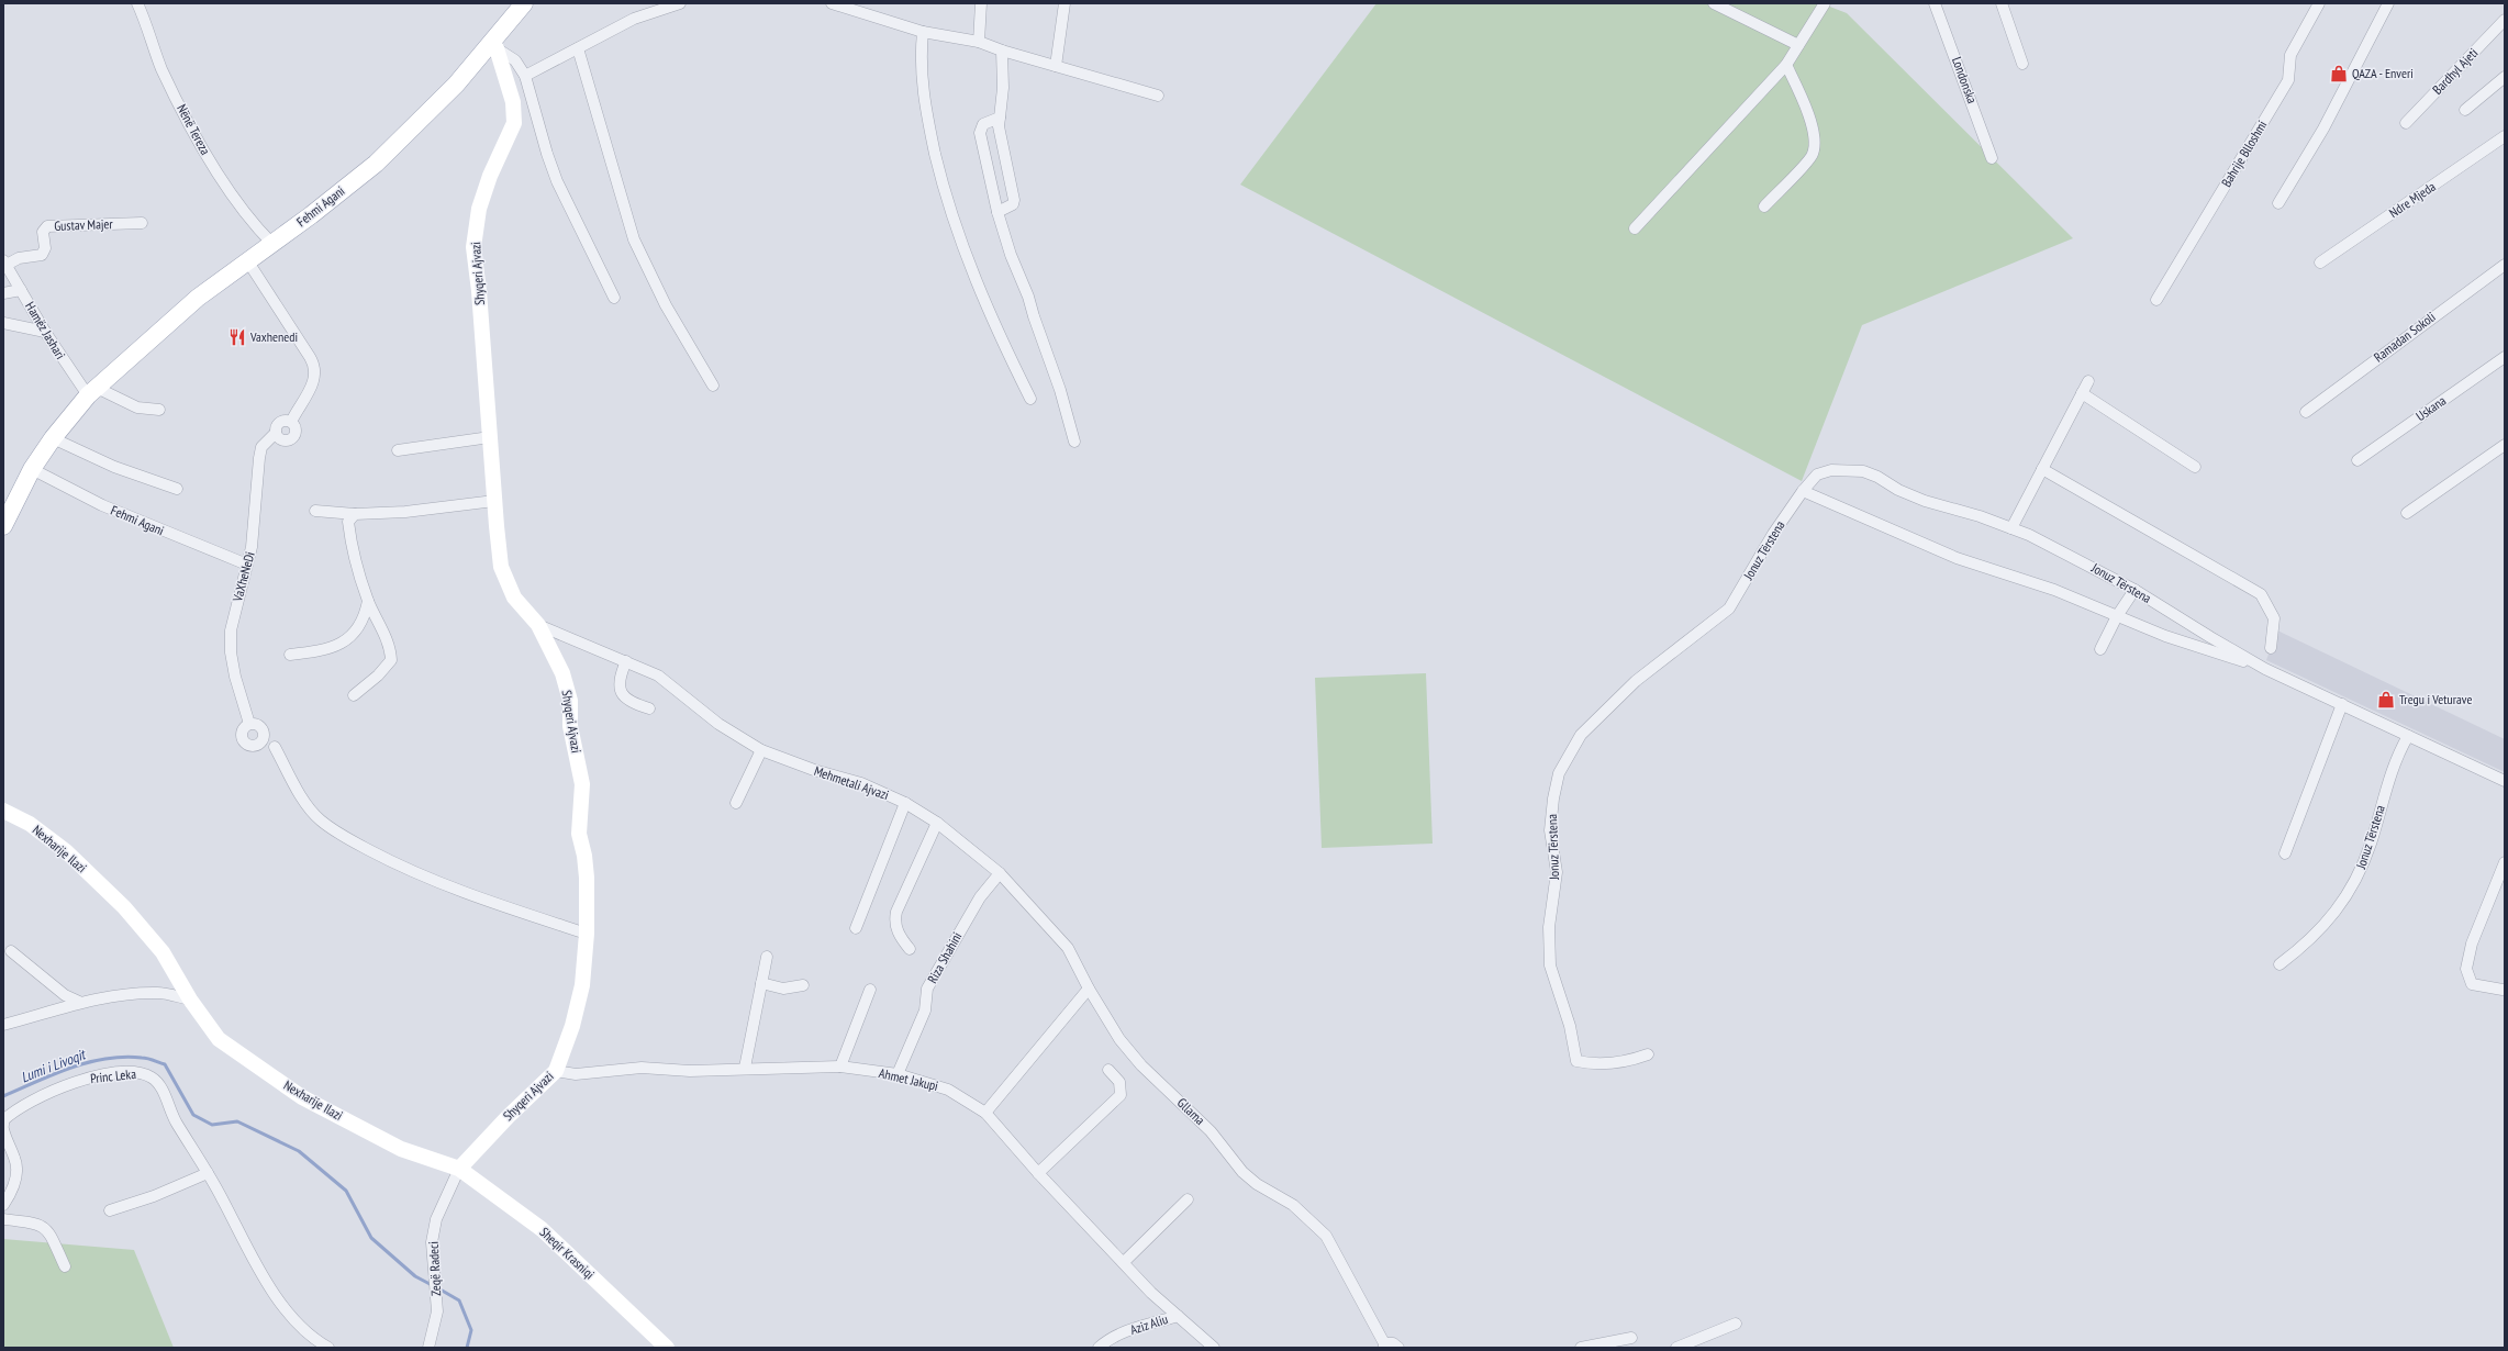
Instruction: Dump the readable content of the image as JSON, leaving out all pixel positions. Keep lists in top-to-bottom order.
{
  "streets": {
    "main road": ["Fehmi Agani"],
    "street": [
      "Bardhyl Ajeti",
      "Londonska",
      "Nënë Tereza",
      "Bahrije Blloshmi",
      "Ndre Mjeda",
      "Gustav Majer",
      "Shyqeri Ajvazi",
      "Hamëz Jashari",
      "Ramadan Sokoli",
      "Uskana",
      "Jonuz Tërstena",
      "VaXheNeDi",
      "Mehmetali Ajvazi",
      "Nexharije Ilazi",
      "Riza Shahini",
      "Princ Leka",
      "Ahmet Jakupi",
      "Gllama",
      "Sheqir Krasniqi",
      "Zeqë Radeci",
      "Aziz Aliu"
    ]
  },
  "crossings": [
    ["Nënë Tereza", "Fehmi Agani"],
    ["Fehmi Agani", "Shyqeri Ajvazi"],
    ["Fehmi Agani", "Hamëz Jashari"],
    ["Fehmi Agani", "VaXheNeDi"],
    ["Gustav Majer", "Hamëz Jashari"],
    ["Shyqeri Ajvazi", "Mehmetali Ajvazi"],
    ["Shyqeri Ajvazi", "Nexharije Ilazi"],
    ["Shyqeri Ajvazi", "Ahmet Jakupi"],
    ["Shyqeri Ajvazi", "Sheqir Krasniqi"],
    ["Shyqeri Ajvazi", "Zeqë Radeci"],
    ["Mehmetali Ajvazi", "Riza Shahini"],
    ["Mehmetali Ajvazi", "Gllama"],
    ["Nexharije Ilazi", "Sheqir Krasniqi"],
    ["Nexharije Ilazi", "Zeqë Radeci"],
    ["Riza Shahini", "Ahmet Jakupi"],
    ["Riza Shahini", "Gllama"],
    ["Ahmet Jakupi", "Aziz Aliu"],
    ["Sheqir Krasniqi", "Zeqë Radeci"]
  ],
  "water": ["Lumi i Livoqit"],
  "places": {
    "shop": ["QAZA - Enveri", "Tregu i Veturave"],
    "restaurant": ["Vaxhenedi"]
  }
}
